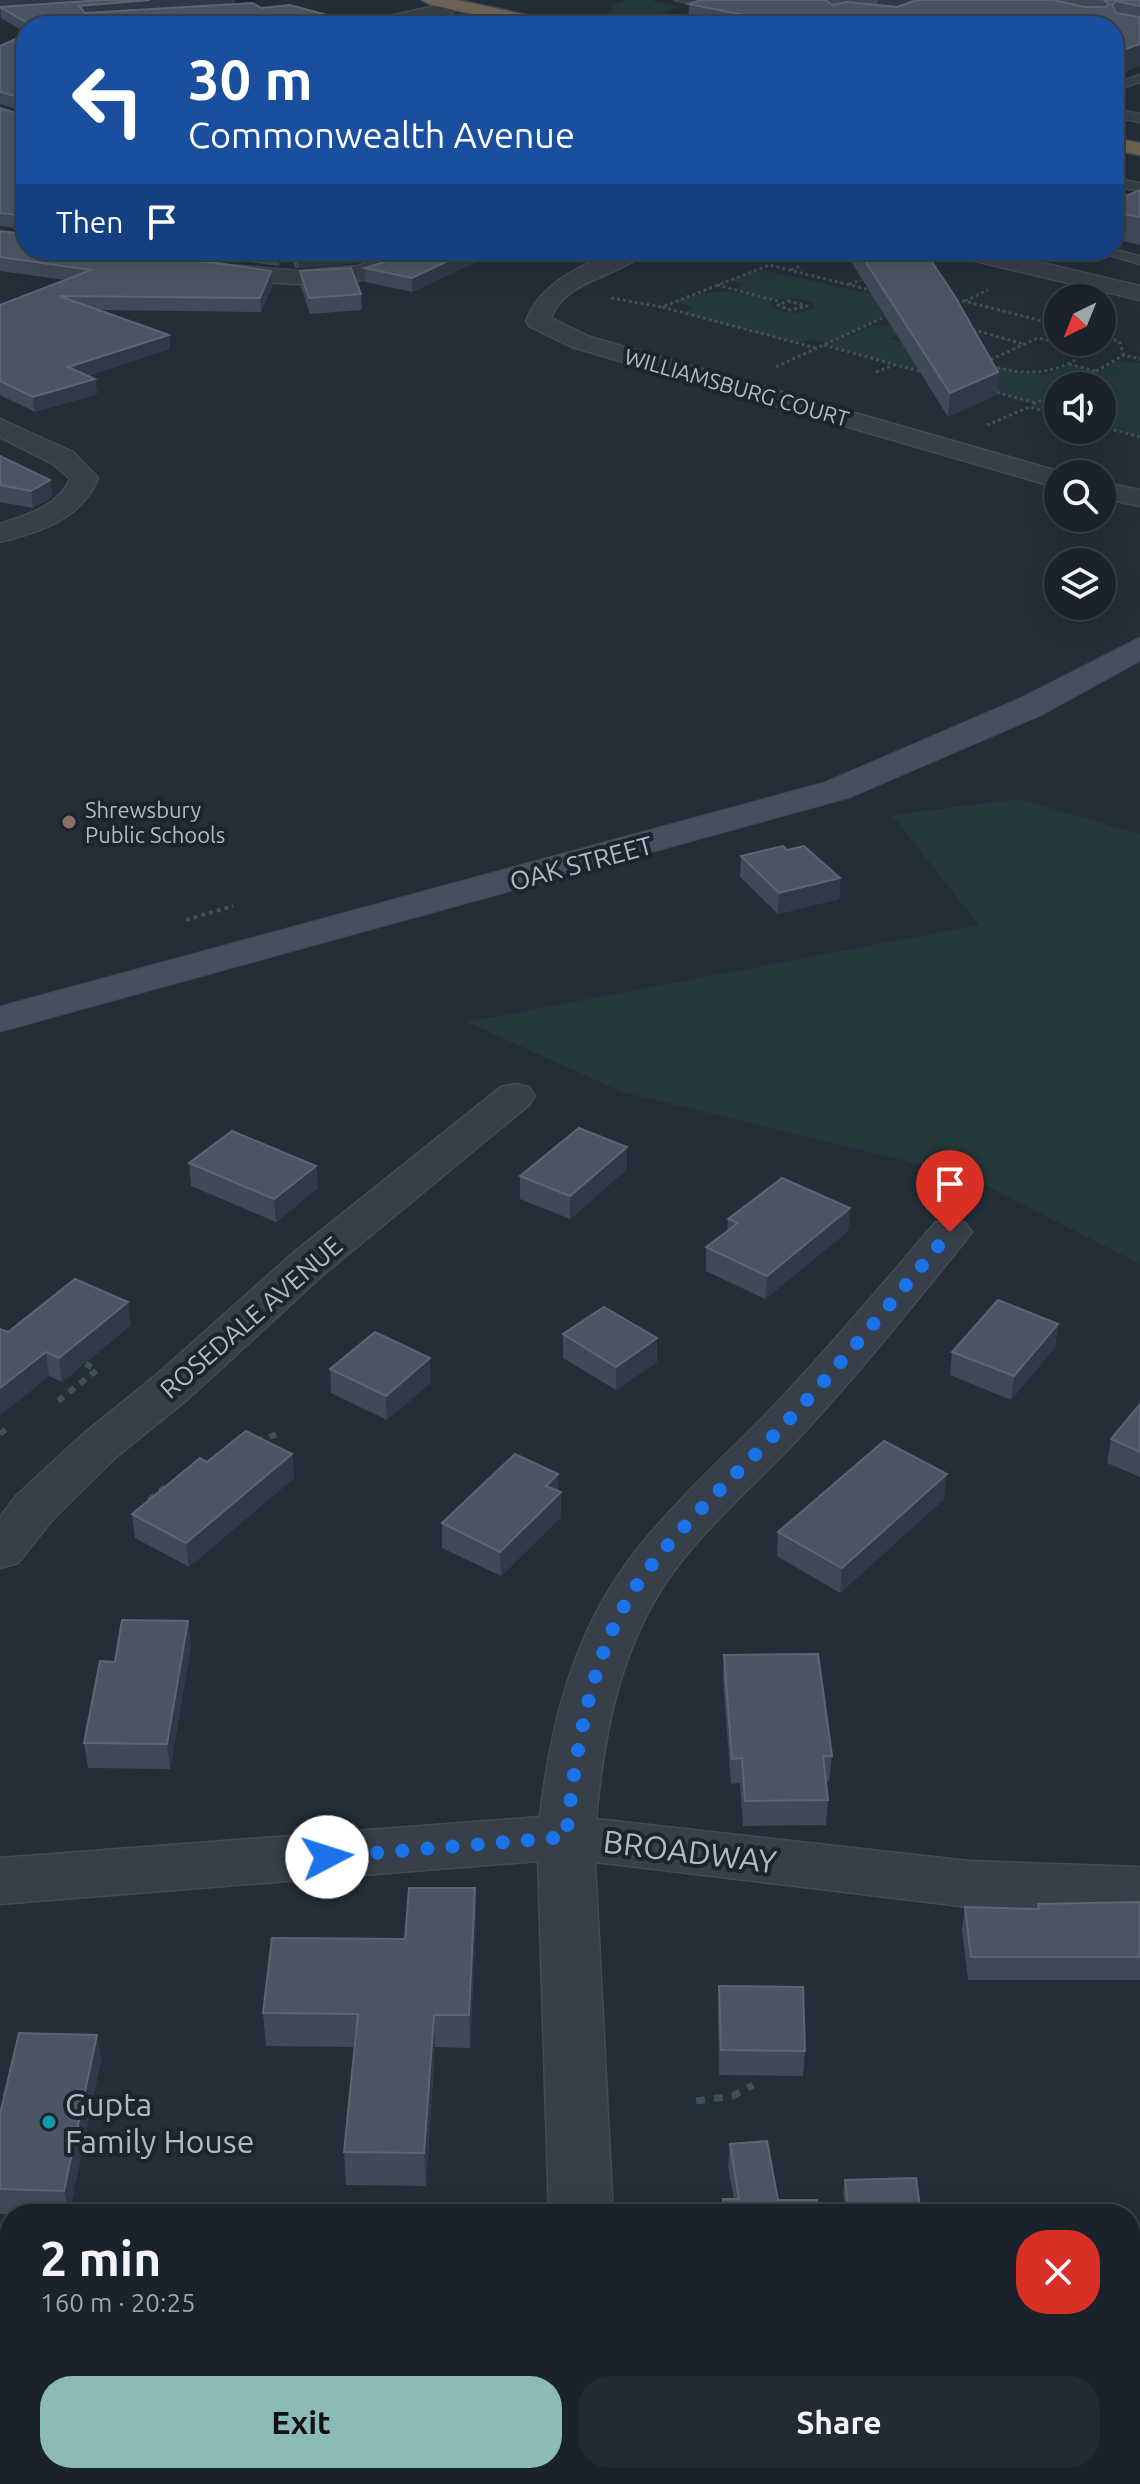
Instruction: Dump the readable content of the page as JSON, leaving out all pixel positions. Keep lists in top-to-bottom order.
{
  "streets": {
    "street": [
      "WILLIAMSBURG COURT",
      "OAK STREET",
      "ROSEDALE AVENUE",
      "BROADWAY"
    ]
  },
  "places": ["Shrewsbury Public Schools", "Gupta Family House"],
  "north": "bottom left",
  "page": {
    "turn": ["30 m", "Commonwealth Avenue"],
    "then": "Then",
    "heading": ["2 min", "160 m · 20:25"],
    "buttons": ["Exit", "Share"]
  }
}
